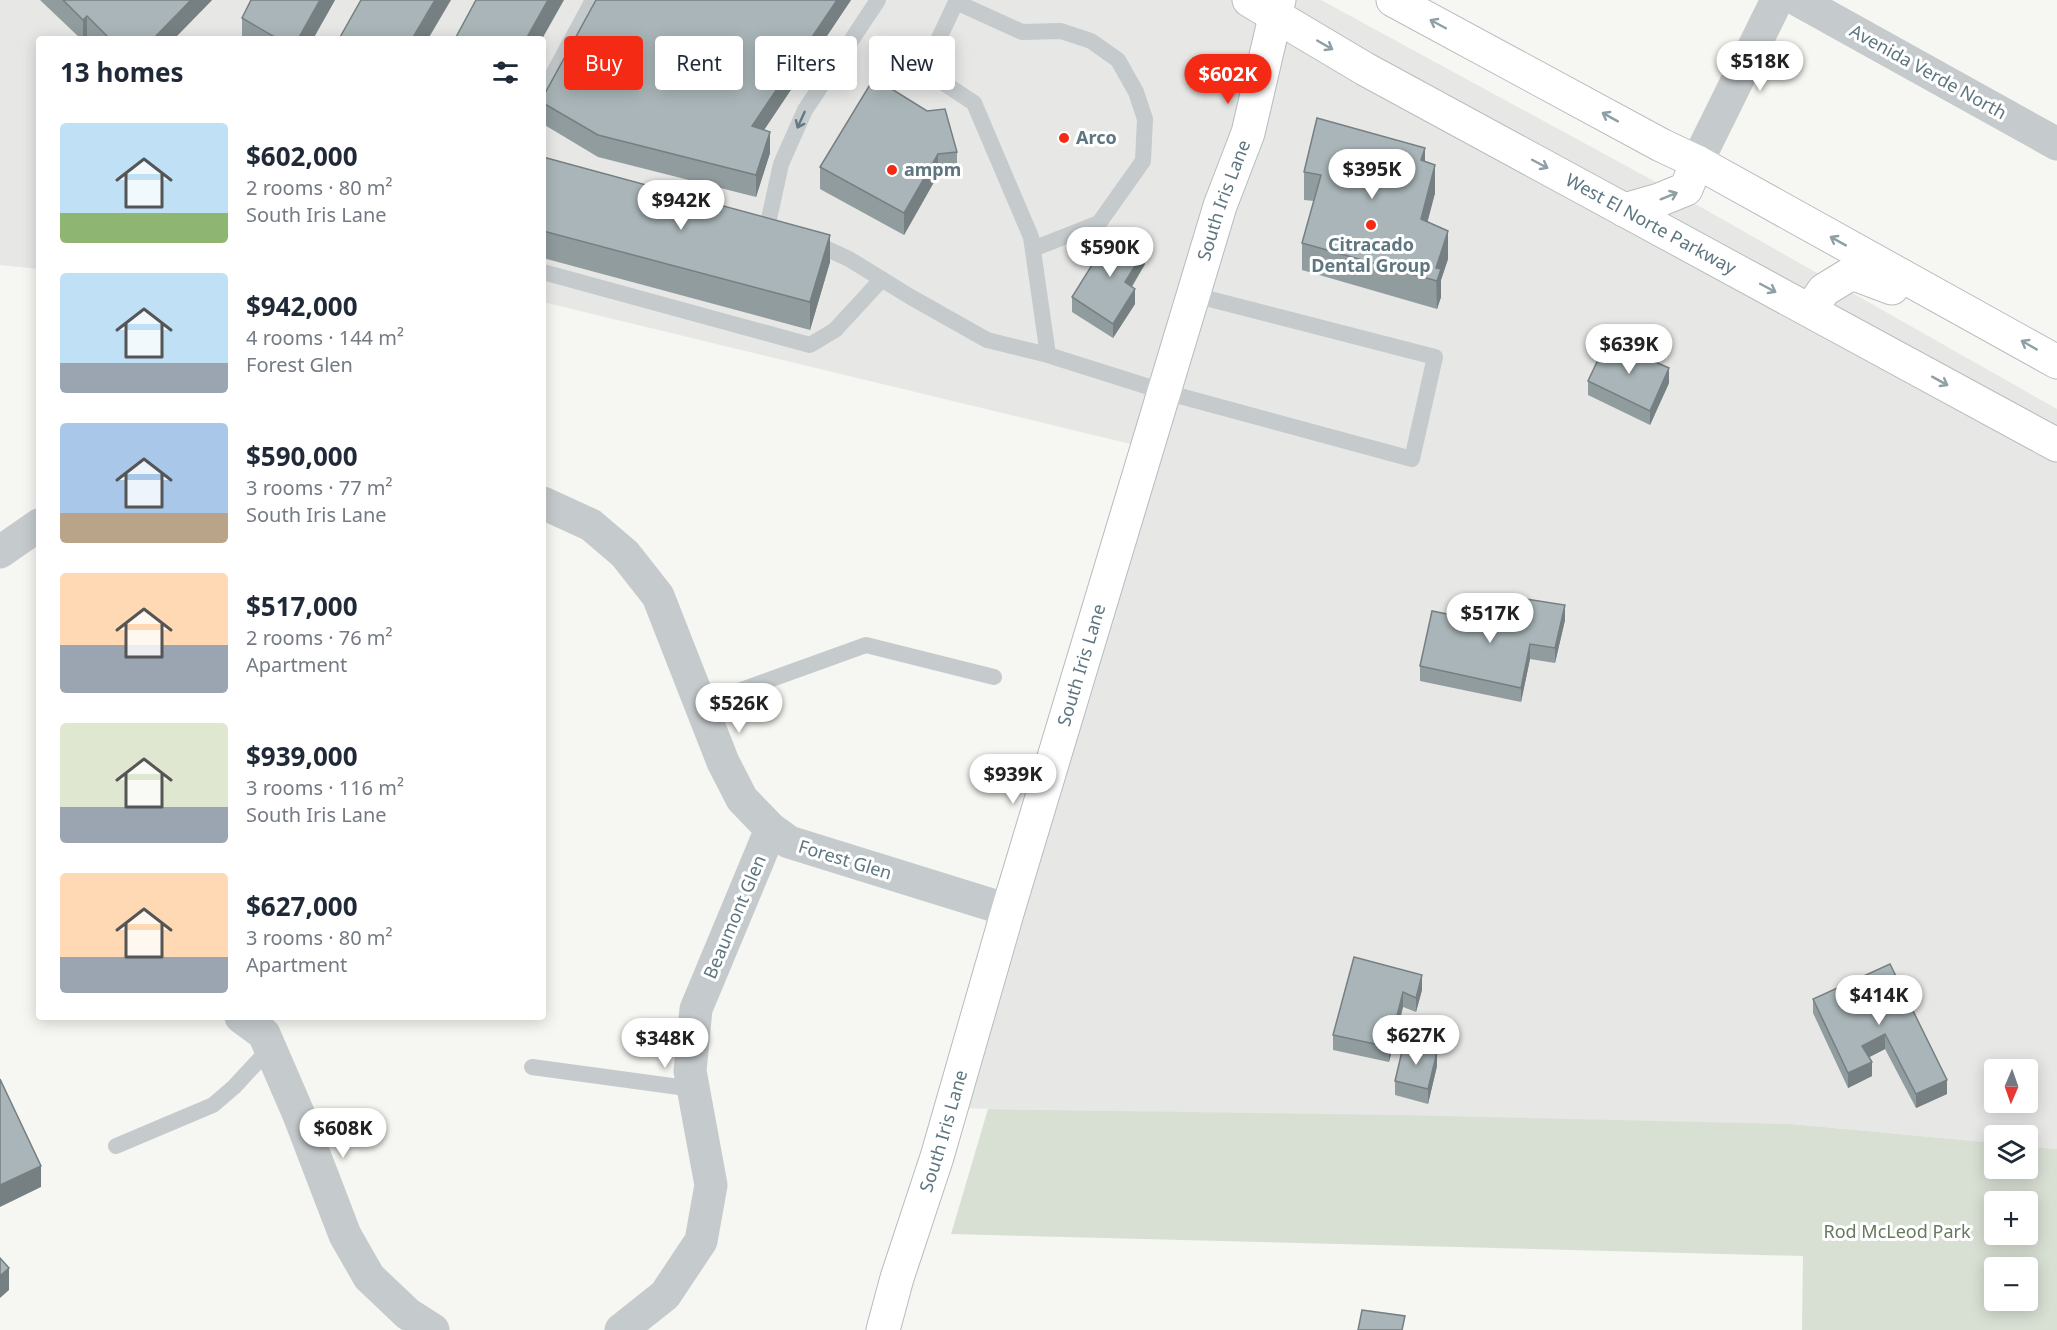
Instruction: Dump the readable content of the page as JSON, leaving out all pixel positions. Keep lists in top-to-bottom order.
{
  "streets": {
    "main road": ["South Iris Lane", "West El Norte Parkway"],
    "street": ["Avenida Verde North", "Forest Glen", "Beaumont Glen"]
  },
  "crossings": [
    ["South Iris Lane", "West El Norte Parkway"],
    ["South Iris Lane", "Forest Glen"],
    ["Forest Glen", "Beaumont Glen"]
  ],
  "parks": ["Rod McLeod Park"],
  "places": ["Arco", "ampm", "Citracado Dental Group"],
  "north": "bottom",
  "page": {
    "chip": [
      "Buy",
      "Rent",
      "Filters",
      "New"
    ],
    "heading": "13 homes",
    "price": [
      "$518K",
      "$602K",
      "$395K",
      "$942K",
      "$590K",
      "$639K",
      "$517K",
      "$526K",
      "$939K",
      "$414K",
      "$627K",
      "$348K",
      "$608K"
    ],
    "list": [
      {
        "name": "$602,000",
        "note": "2 rooms · 80 m² · South Iris Lane"
      },
      {
        "name": "$942,000",
        "note": "4 rooms · 144 m² · Forest Glen"
      },
      {
        "name": "$590,000",
        "note": "3 rooms · 77 m² · South Iris Lane"
      },
      {
        "name": "$517,000",
        "note": "2 rooms · 76 m² · Apartment"
      },
      {
        "name": "$939,000",
        "note": "3 rooms · 116 m² · South Iris Lane"
      },
      {
        "name": "$627,000",
        "note": "3 rooms · 80 m² · Apartment"
      }
    ],
    "map_buttons": ["+", "−"]
  }
}
